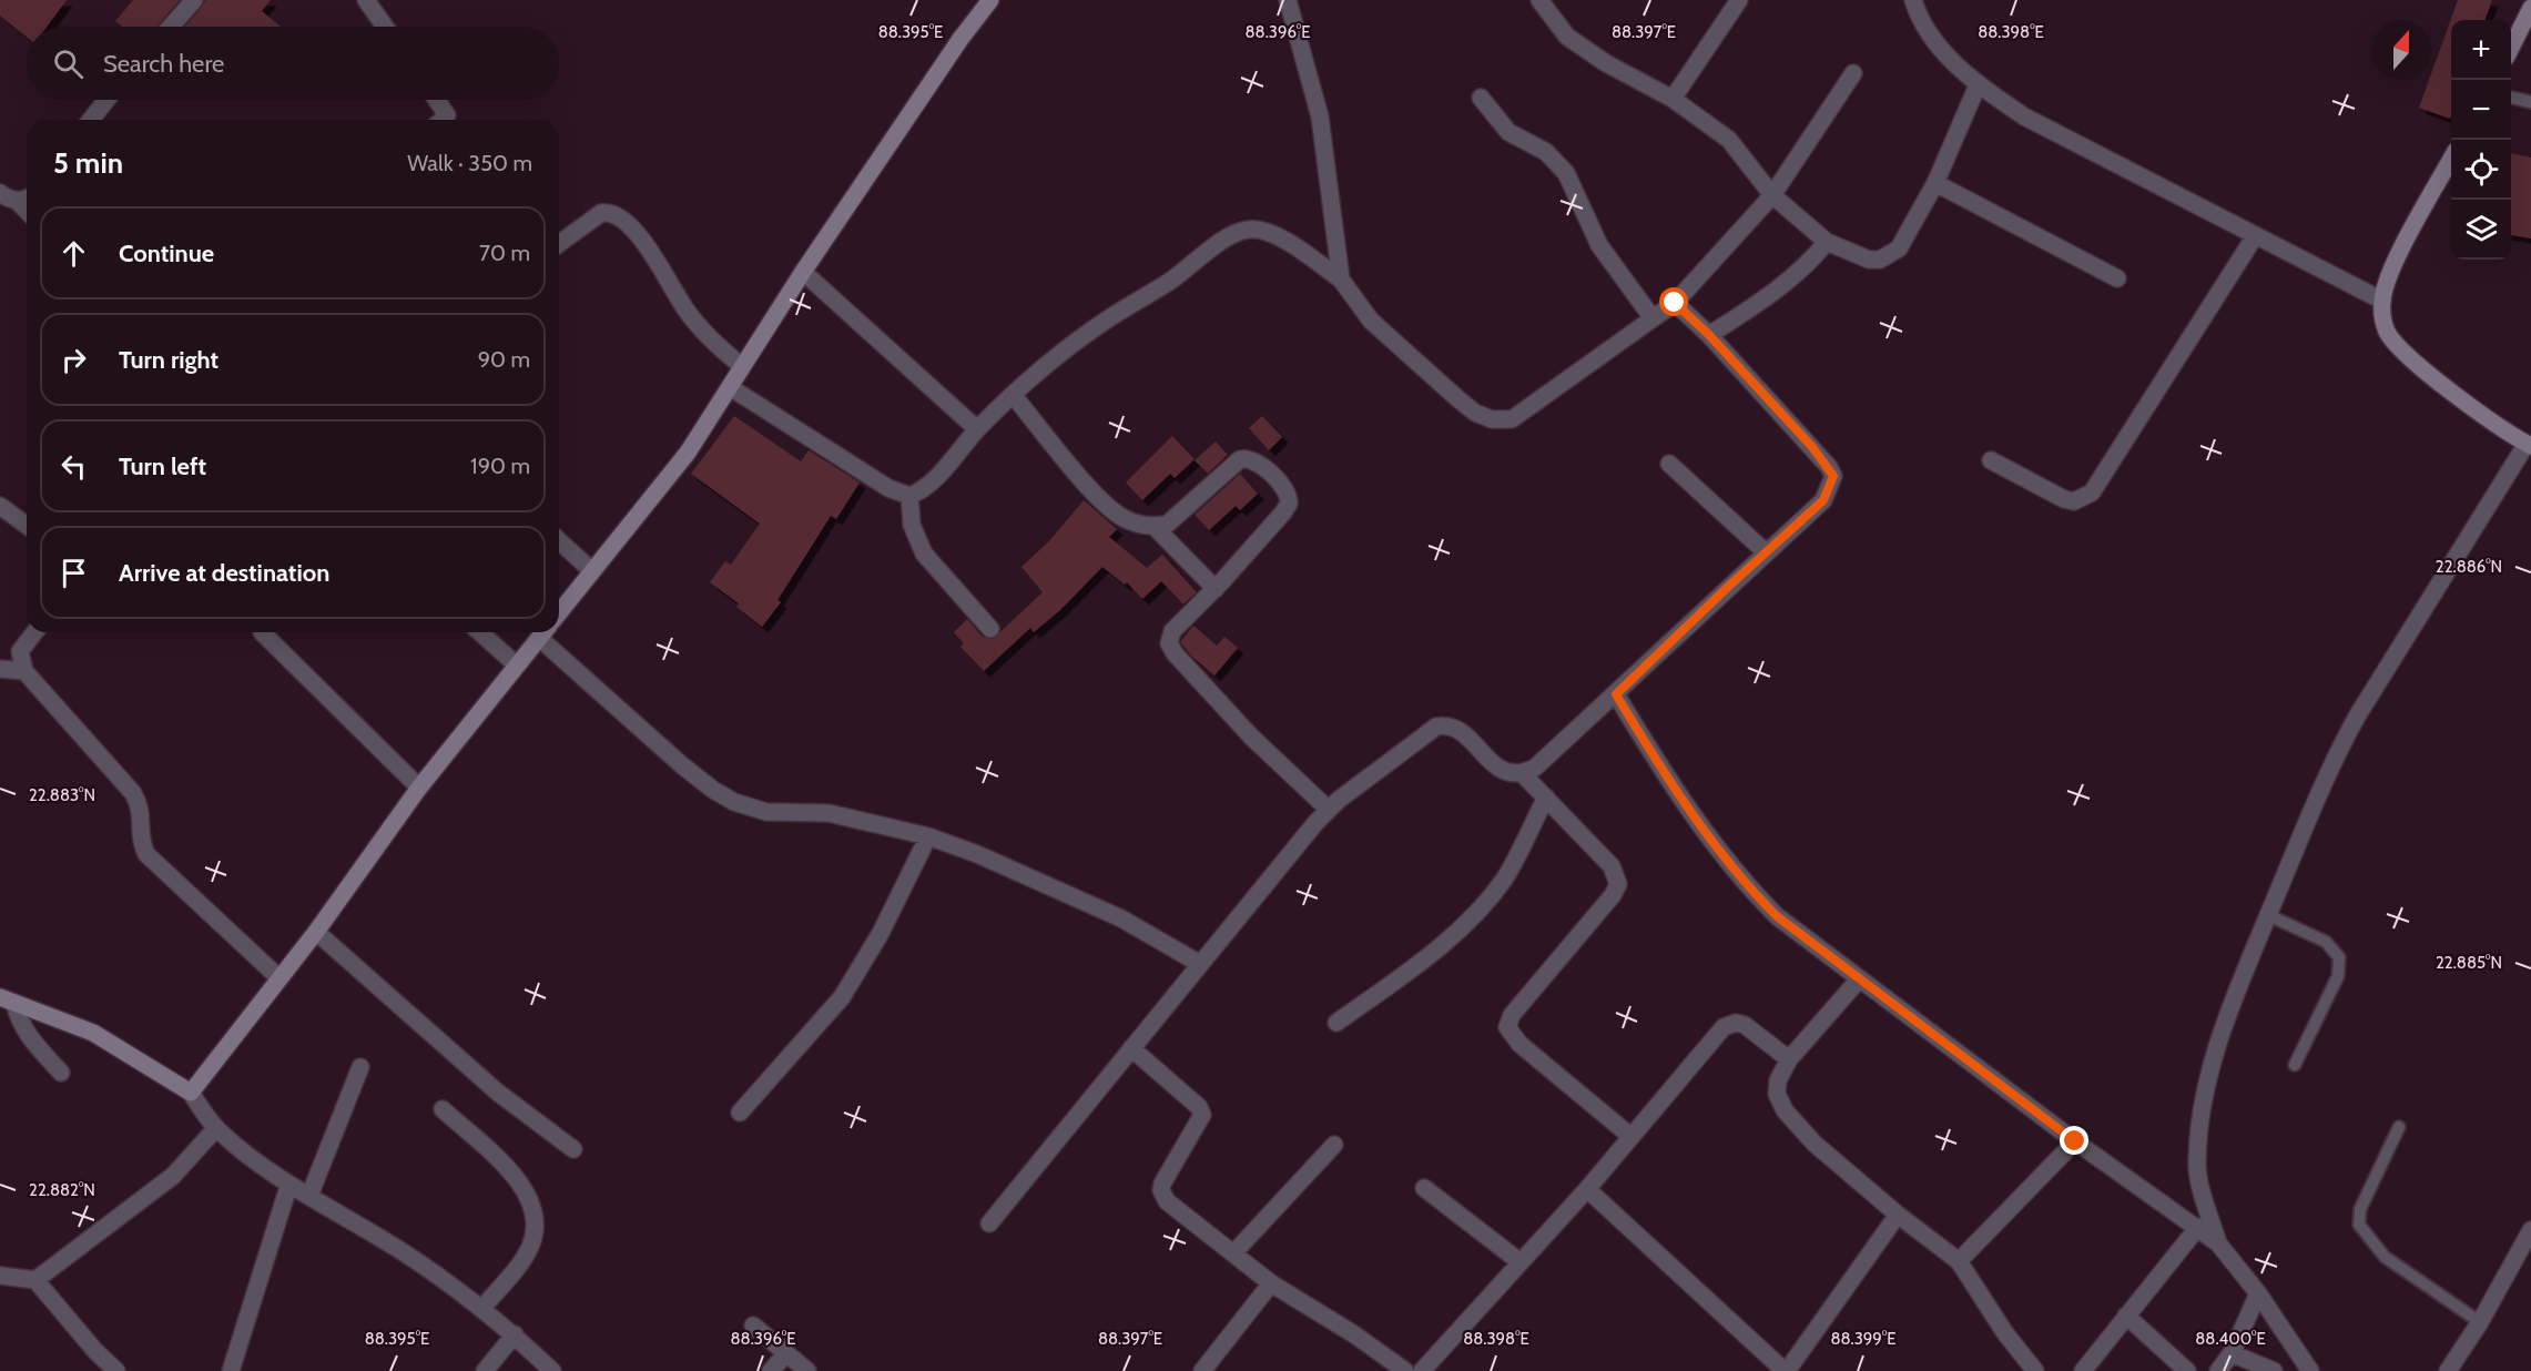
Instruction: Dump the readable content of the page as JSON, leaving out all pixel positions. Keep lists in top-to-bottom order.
{
  "north": "top",
  "page": {
    "map_buttons": ["+", "−"],
    "search": "Search here",
    "heading": ["5 min", "Walk · 350 m"],
    "list": [
      ["Continue", "70 m"],
      ["Turn right", "90 m"],
      ["Turn left", "190 m"],
      "Arrive at destination"
    ]
  },
  "coordinates": [
    "88.395°E",
    "88.396°E",
    "88.397°E",
    "88.398°E",
    "22.886°N",
    "22.883°N",
    "22.885°N",
    "22.882°N",
    "88.399°E",
    "88.400°E"
  ]
}
